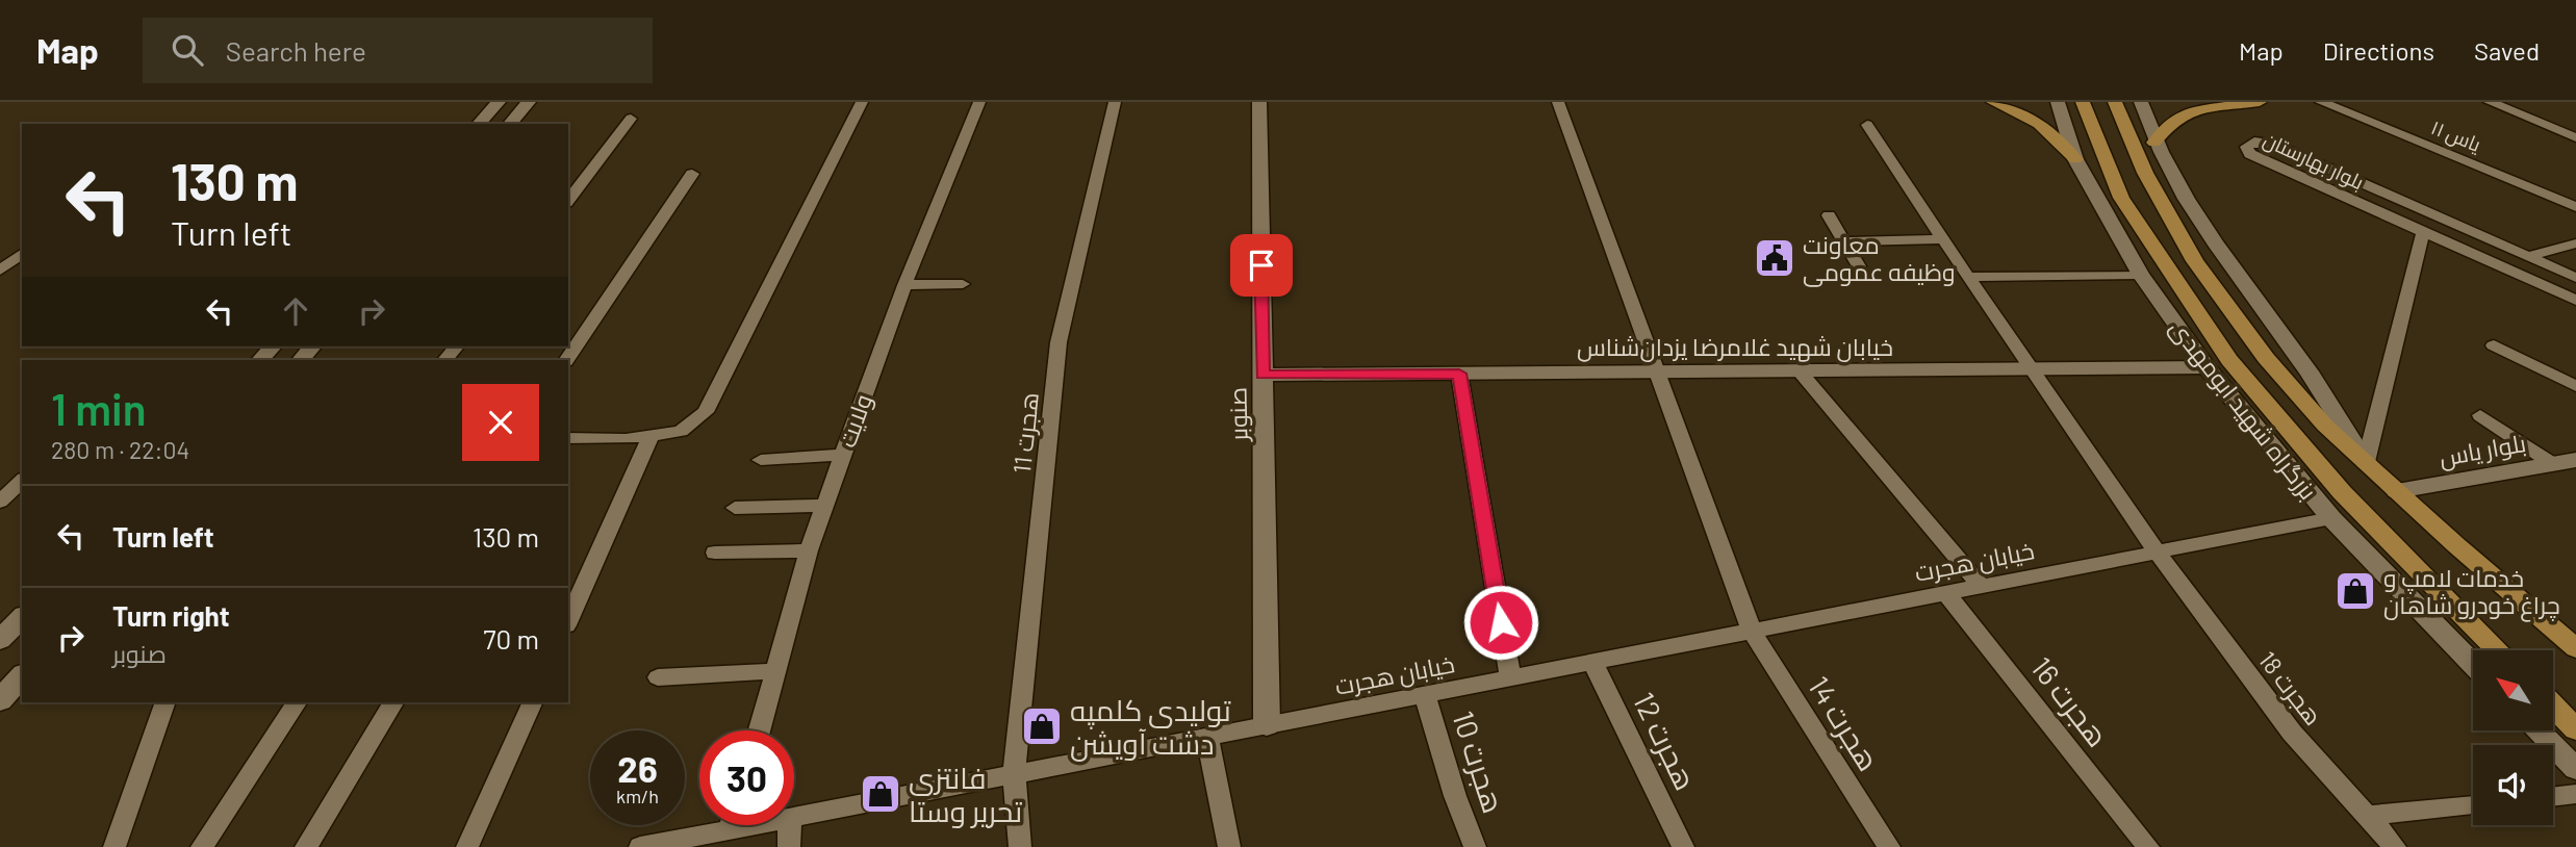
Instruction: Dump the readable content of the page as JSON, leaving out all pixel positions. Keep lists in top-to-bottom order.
{
  "streets": {
    "highway": ["بزرگراه شهید ابومهدی"],
    "main road": ["خیابان شهید غلامرضا یزدان‌شناس", "صنوبر", "بلوار یاس"],
    "street": [
      "یاس ۱۱",
      "بلوار بهارستان",
      "ولایت",
      "هجرت 11",
      "خیابان هجرت",
      "هجرت 18",
      "هجرت 16",
      "هجرت 14",
      "هجرت 12",
      "هجرت 10"
    ]
  },
  "crossings": [
    ["خیابان شهید غلامرضا یزدان‌شناس", "بزرگراه شهید ابومهدی"],
    ["خیابان شهید غلامرضا یزدان‌شناس", "صنوبر"],
    ["خیابان شهید غلامرضا یزدان‌شناس", "هجرت 18"],
    ["خیابان شهید غلامرضا یزدان‌شناس", "هجرت 14"],
    ["بزرگراه شهید ابومهدی", "بلوار یاس"],
    ["بزرگراه شهید ابومهدی", "خیابان هجرت"],
    ["صنوبر", "خیابان هجرت"],
    ["هجرت 11", "خیابان هجرت"],
    ["خیابان هجرت", "هجرت 18"],
    ["خیابان هجرت", "هجرت 16"],
    ["خیابان هجرت", "هجرت 14"],
    ["خیابان هجرت", "هجرت 12"],
    ["خیابان هجرت", "هجرت 10"]
  ],
  "places": {
    "public building": ["معاونت وظیفه عمومی"],
    "shop": ["خدمات لامپ و چراغ خودرو شاهان", "تولیدی کلمپه دشت آویشن", "فانتزی تحریر وستا"]
  },
  "north": "top left",
  "page": {
    "header": "Map",
    "search": "Search here",
    "nav": ["Map", "Directions", "Saved"],
    "turn": ["130 m", "Turn left"],
    "heading": ["1 min", "280 m · 22:04"],
    "list": [
      {
        "name": "Turn left",
        "value": "130 m"
      },
      {
        "name": "Turn right",
        "note": "صنوبر",
        "value": "70 m"
      }
    ],
    "speed": "26 km/h",
    "limit": "30"
  }
}
